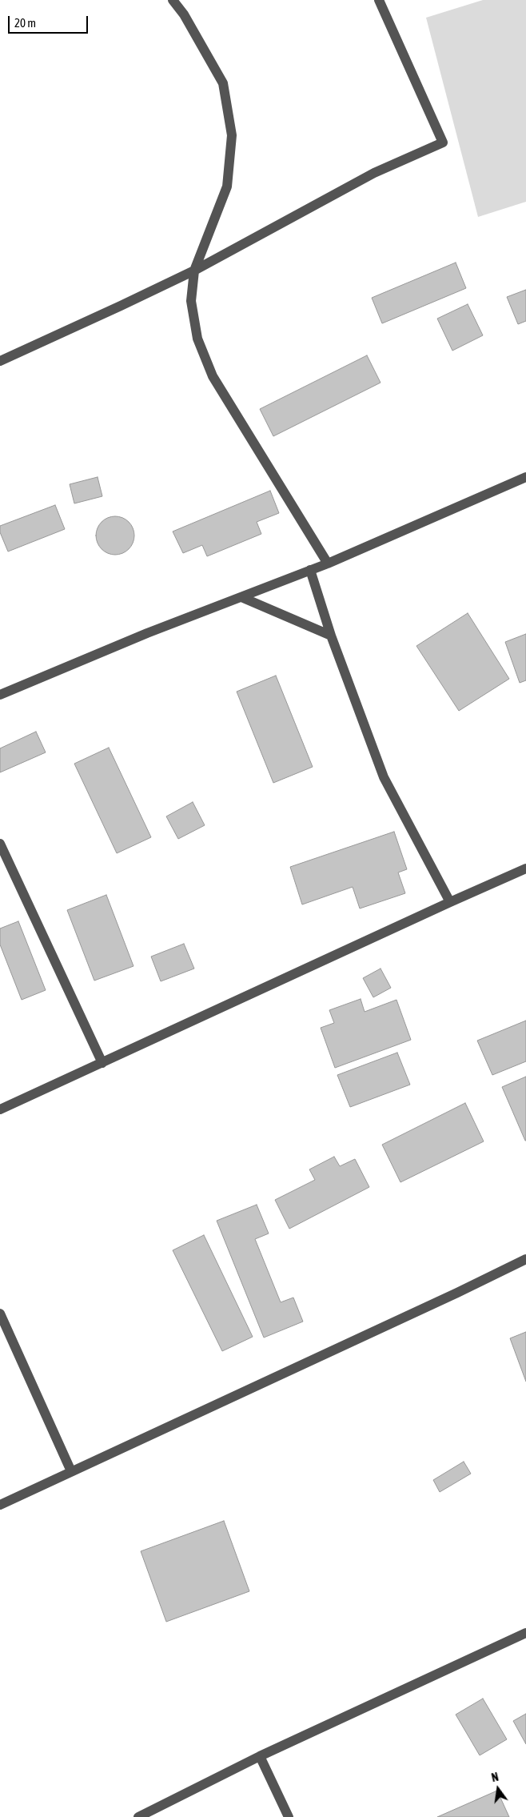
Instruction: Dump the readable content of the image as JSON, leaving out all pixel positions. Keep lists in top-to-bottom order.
{
  "scale_bar": "20 m",
  "north": "top"
}
